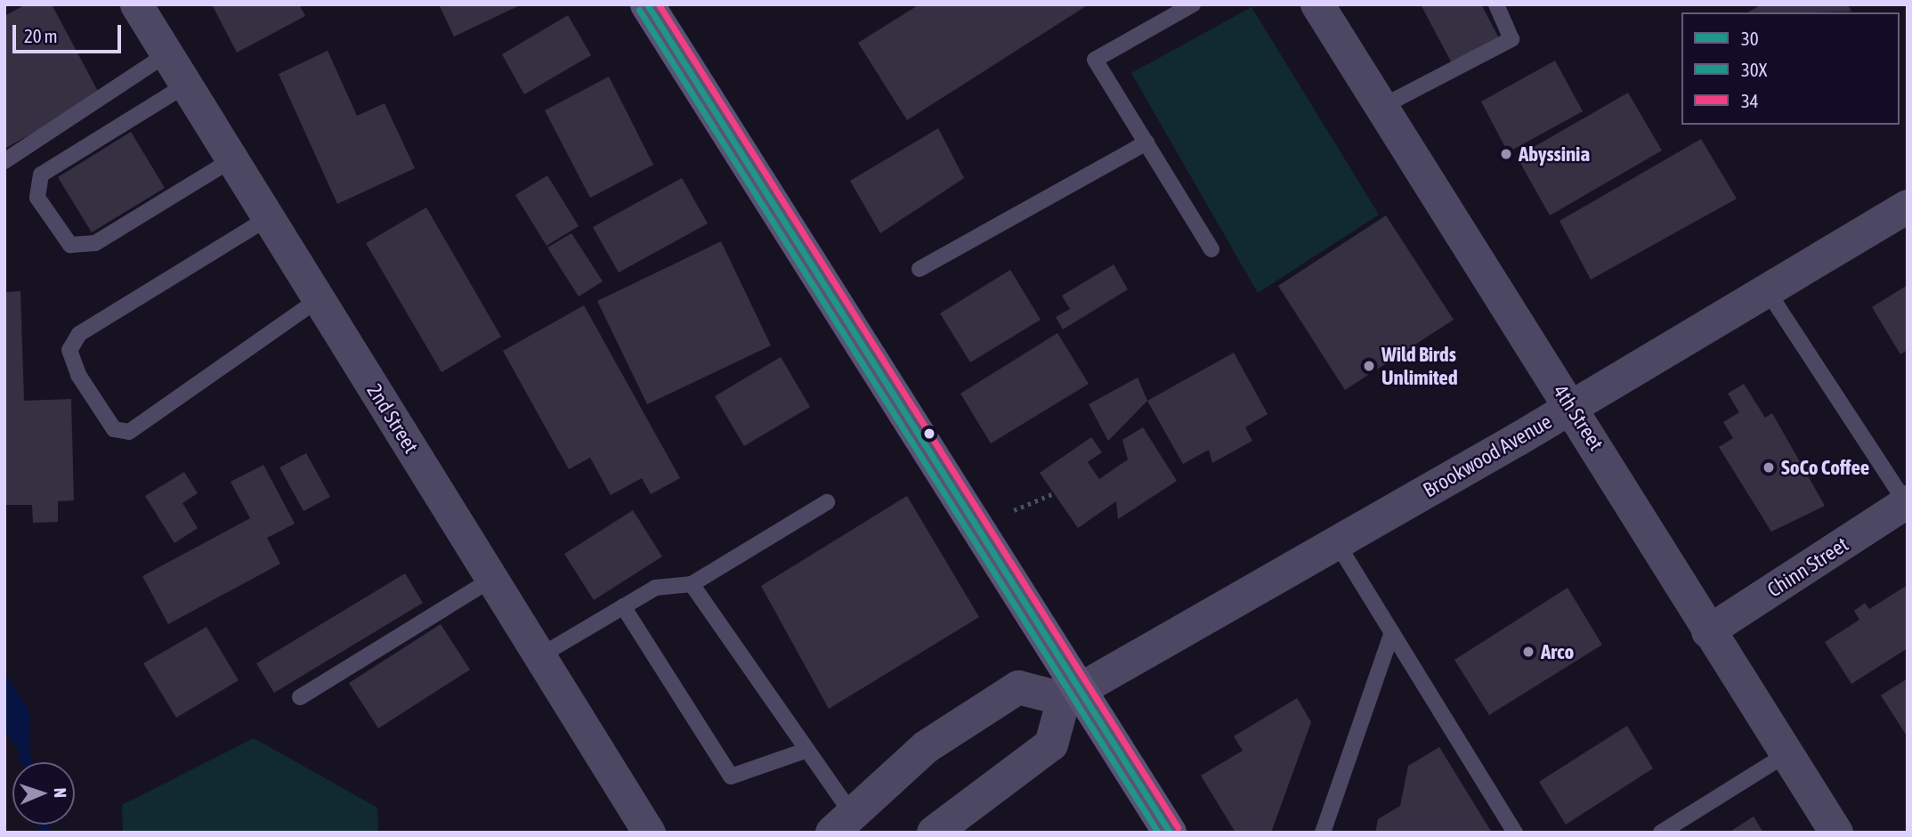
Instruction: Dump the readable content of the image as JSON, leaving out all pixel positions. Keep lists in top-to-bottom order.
{
  "streets": {
    "street": [
      "4th Street",
      "2nd Street",
      "Brookwood Avenue",
      "Chinn Street"
    ]
  },
  "crossings": [
    ["4th Street", "Brookwood Avenue"],
    ["4th Street", "Chinn Street"]
  ],
  "places": [
    "Abyssinia",
    "Wild Birds Unlimited",
    "SoCo Coffee",
    "Arco"
  ],
  "lines": ["transit line 30", "transit line 34", "transit line 30X"],
  "legend": ["30", "30X", "34"],
  "scale_bar": "20 m",
  "north": "right"
}
